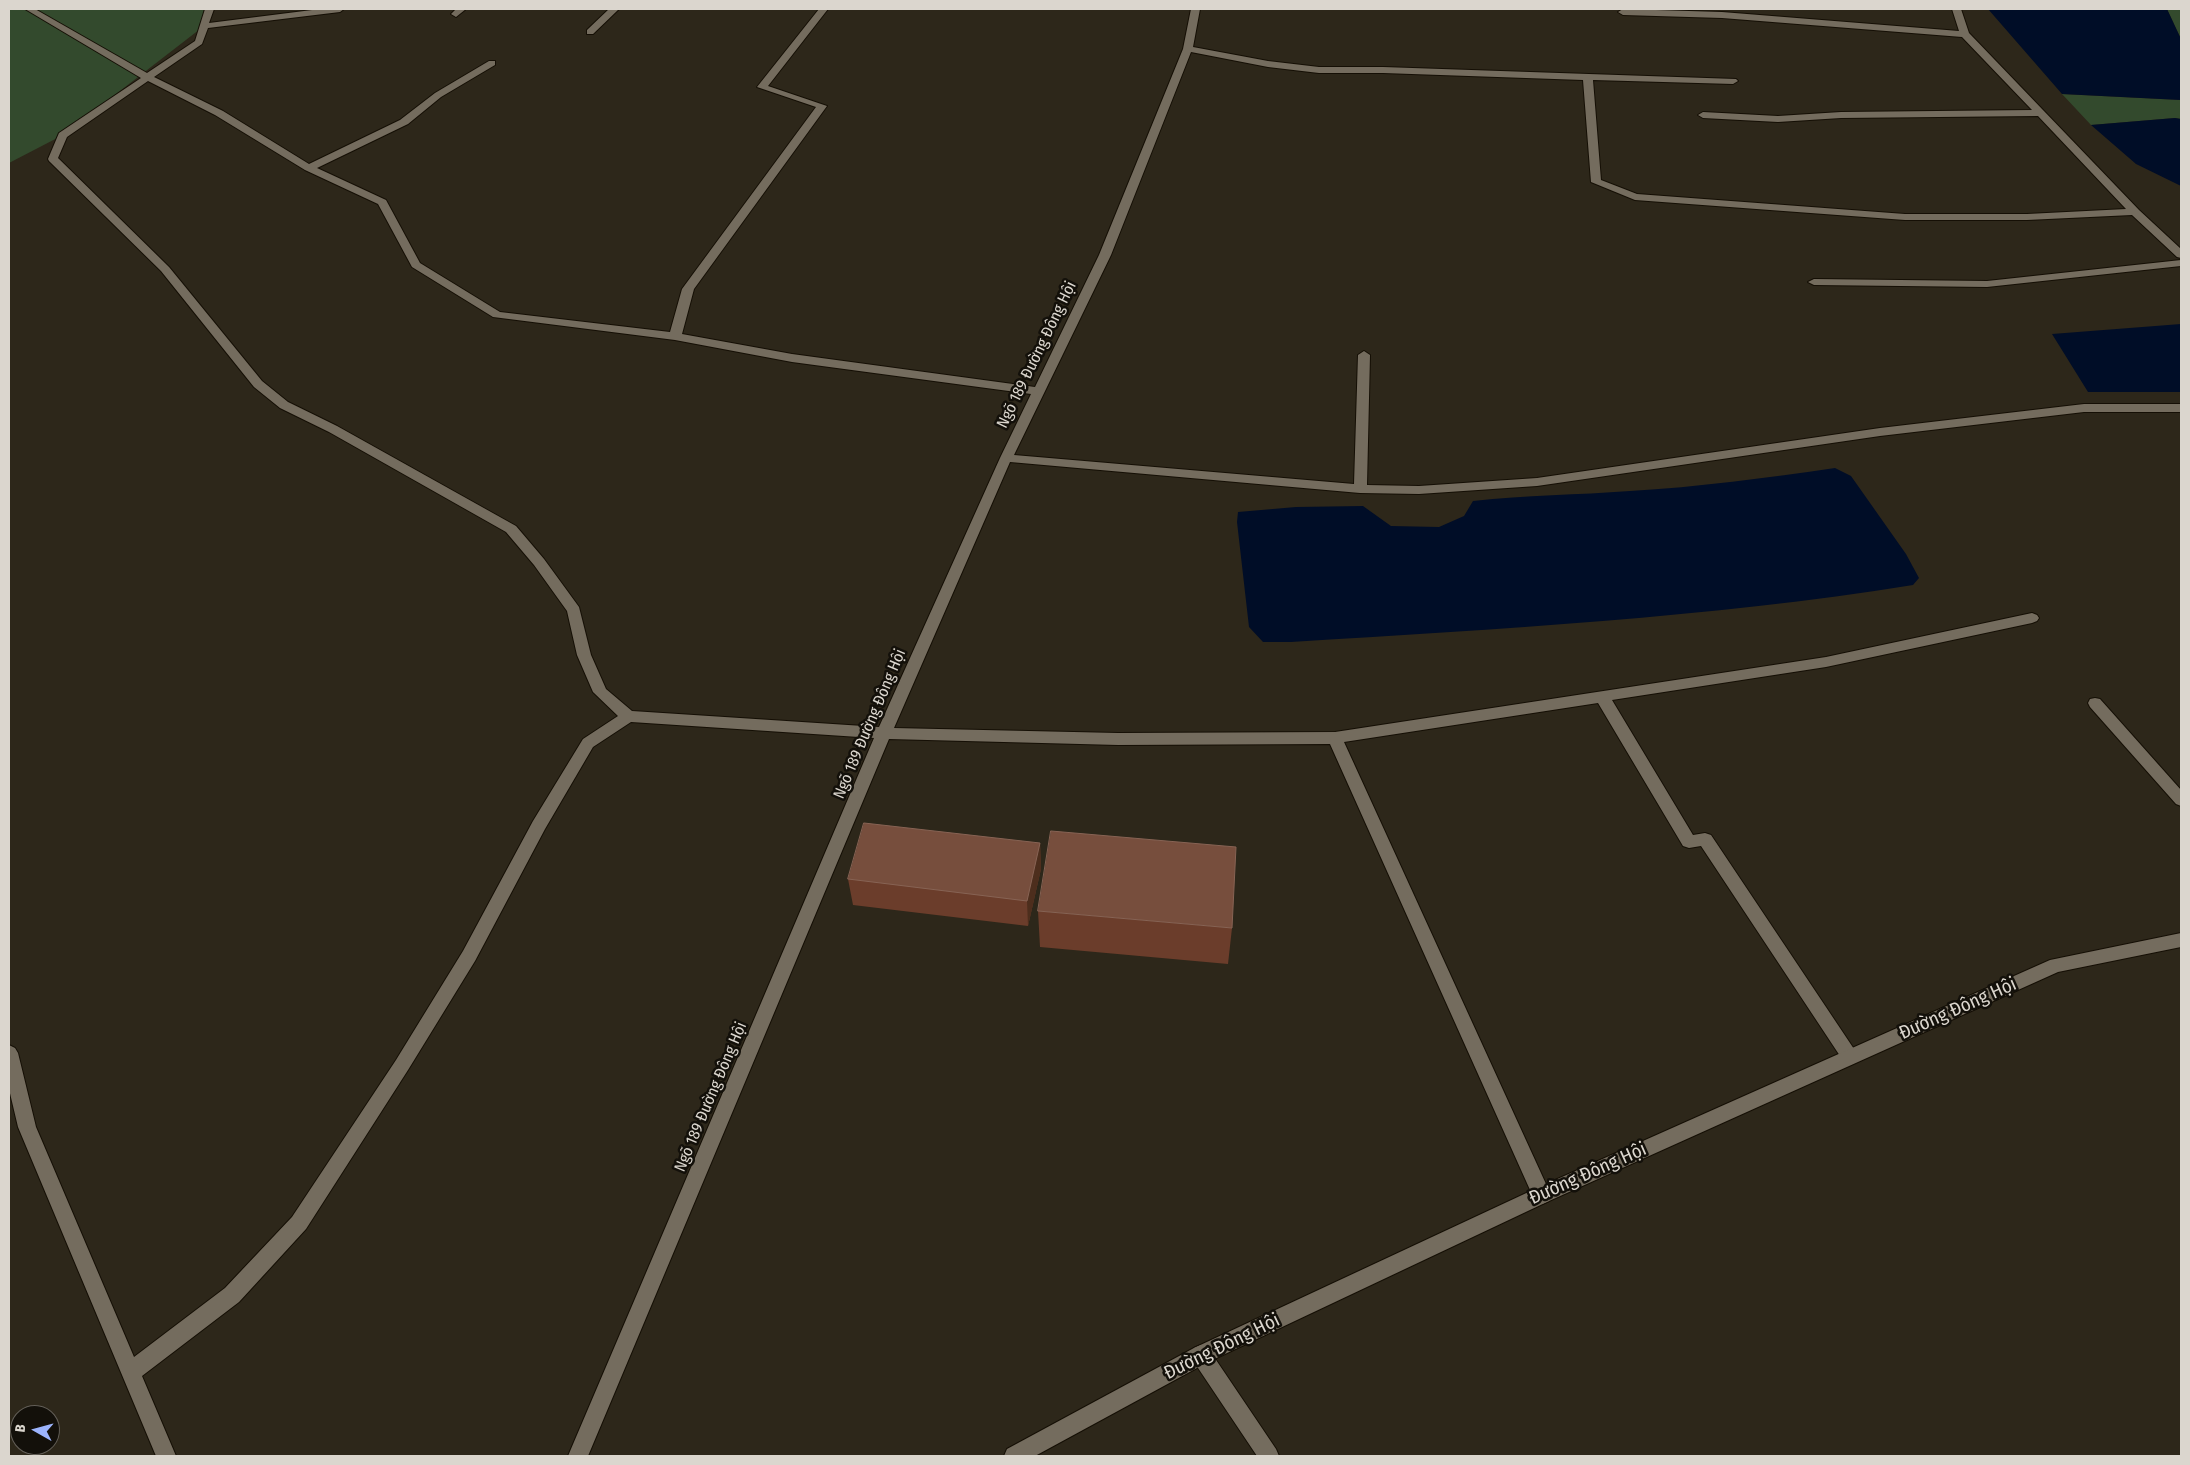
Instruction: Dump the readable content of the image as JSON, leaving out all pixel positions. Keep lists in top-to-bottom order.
{
  "streets": {
    "street": ["Ngõ 189 Đường Đông Hội", "Đường Đông Hội"]
  },
  "north": "left"
}
